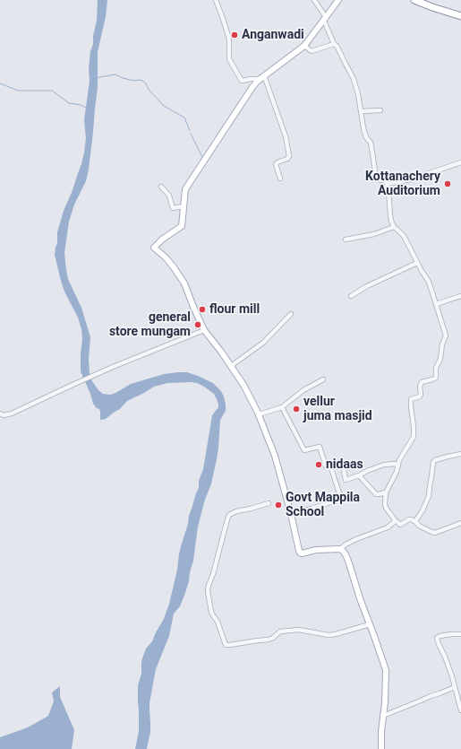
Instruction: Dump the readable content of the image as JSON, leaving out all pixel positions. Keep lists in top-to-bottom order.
{
  "places": [
    "Anganwadi",
    "Kottanachery Auditorium",
    "flour mill",
    "general store mungam",
    "vellur juma masjid",
    "nidaas",
    "Govt Mappila School"
  ]
}
